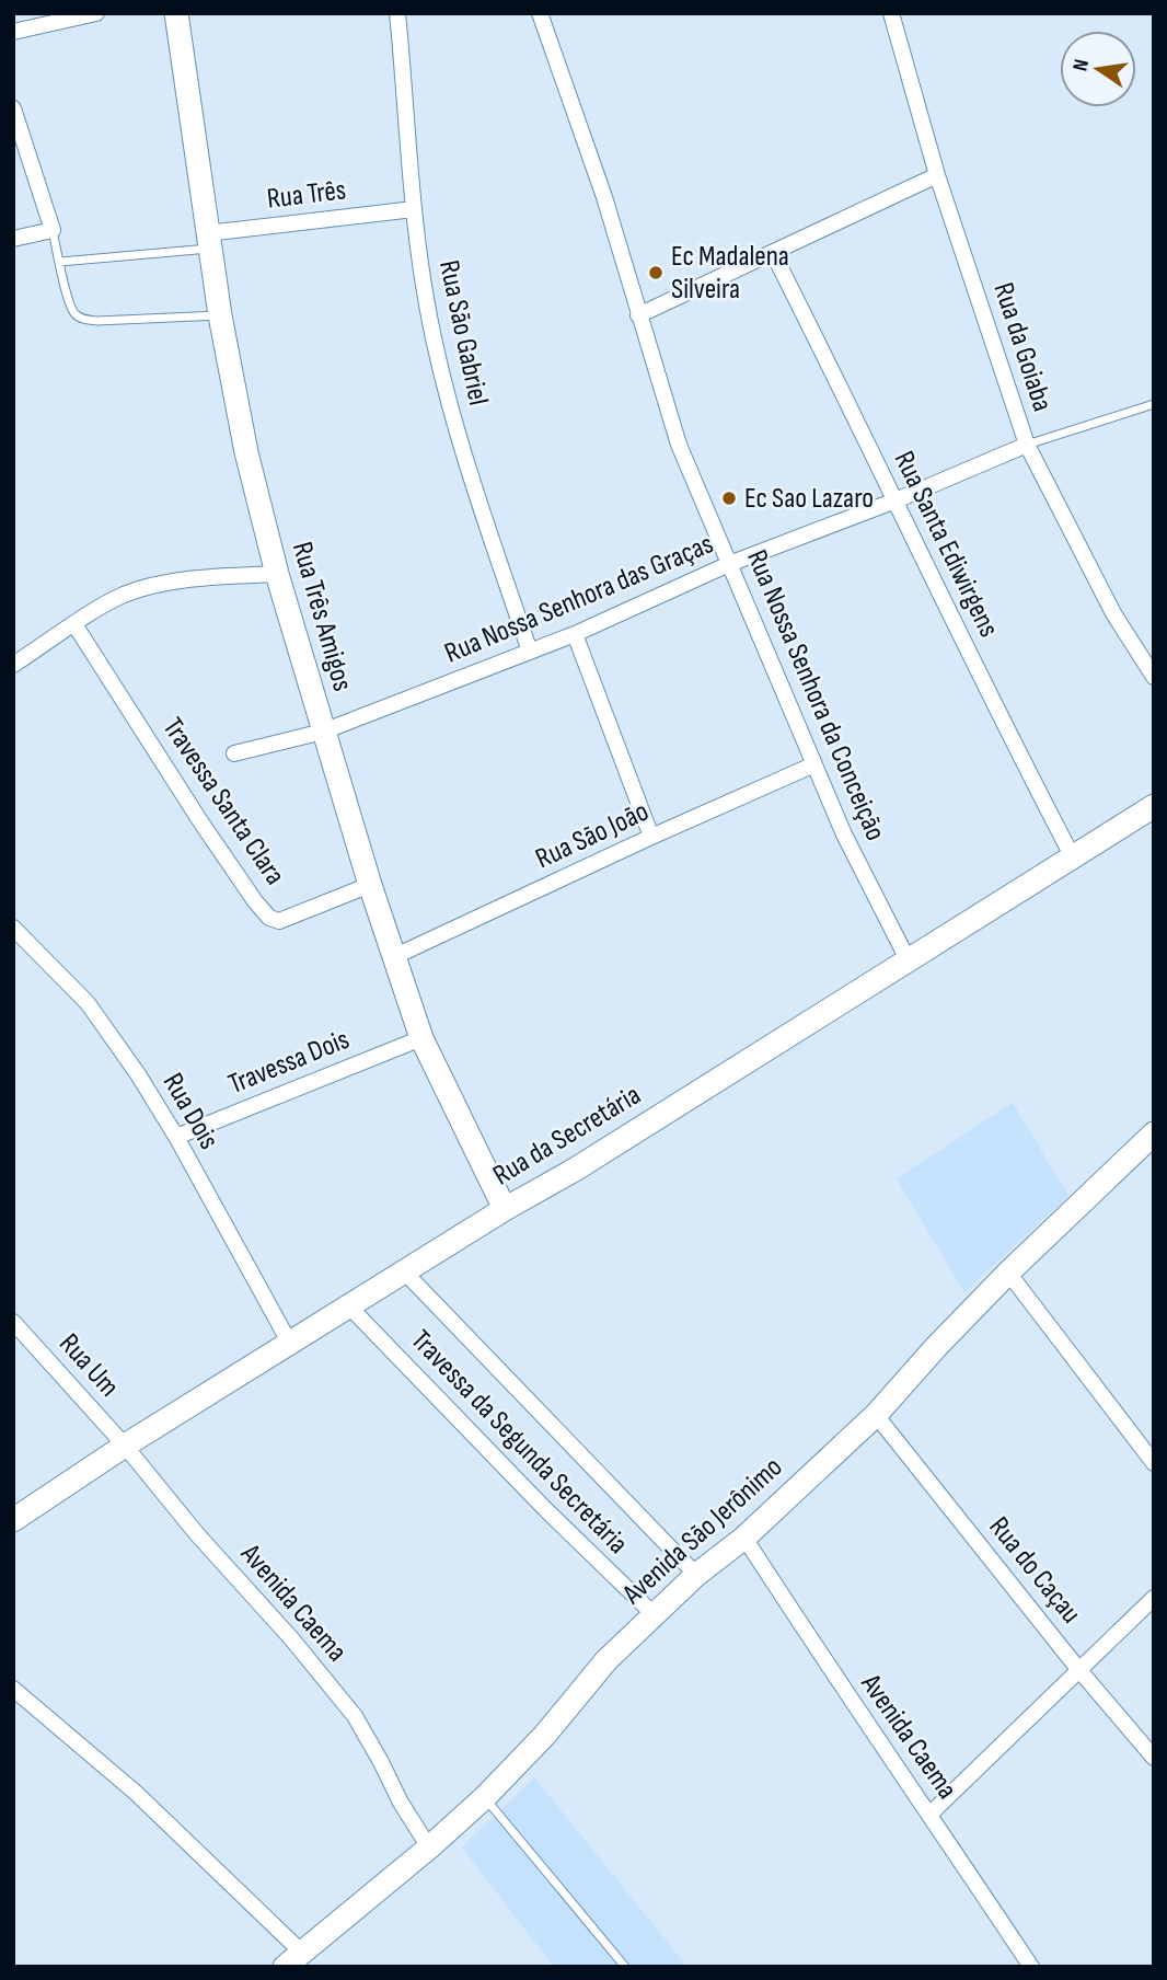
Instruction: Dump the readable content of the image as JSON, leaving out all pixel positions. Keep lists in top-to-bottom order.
{
  "streets": {
    "street": [
      "Rua Três",
      "Rua São Gabriel",
      "Rua da Goiaba",
      "Rua Santa Ediwirgens",
      "Rua Nossa Senhora das Graças",
      "Rua Três Amigos",
      "Rua Nossa Senhora da Conceição",
      "Travessa Santa Clara",
      "Rua São João",
      "Travessa Dois",
      "Rua Dois",
      "Rua da Secretária",
      "Rua Um",
      "Travessa da Segunda Secretária",
      "Avenida São Jerônimo",
      "Rua do Caçau",
      "Avenida Caema"
    ]
  },
  "crossings": [
    ["Rua Três", "Rua São Gabriel"],
    ["Rua Três", "Rua Três Amigos"],
    ["Rua São Gabriel", "Rua Nossa Senhora das Graças"],
    ["Rua da Goiaba", "Rua Nossa Senhora das Graças"],
    ["Rua Santa Ediwirgens", "Rua Nossa Senhora das Graças"],
    ["Rua Santa Ediwirgens", "Rua da Secretária"],
    ["Rua Nossa Senhora das Graças", "Rua Três Amigos"],
    ["Rua Nossa Senhora das Graças", "Rua Nossa Senhora da Conceição"],
    ["Rua Três Amigos", "Travessa Santa Clara"],
    ["Rua Três Amigos", "Rua São João"],
    ["Rua Três Amigos", "Travessa Dois"],
    ["Rua Três Amigos", "Rua da Secretária"],
    ["Rua Nossa Senhora da Conceição", "Rua São João"],
    ["Rua Nossa Senhora da Conceição", "Rua da Secretária"],
    ["Travessa Dois", "Rua Dois"],
    ["Rua Dois", "Rua da Secretária"],
    ["Rua da Secretária", "Rua Um"],
    ["Rua da Secretária", "Travessa da Segunda Secretária"],
    ["Rua da Secretária", "Avenida Caema"],
    ["Rua Um", "Avenida Caema"],
    ["Travessa da Segunda Secretária", "Avenida São Jerônimo"],
    ["Avenida São Jerônimo", "Rua do Caçau"],
    ["Avenida São Jerônimo", "Avenida Caema"]
  ],
  "places": ["Ec Madalena Silveira", "Ec Sao Lazaro"],
  "north": "left"
}
